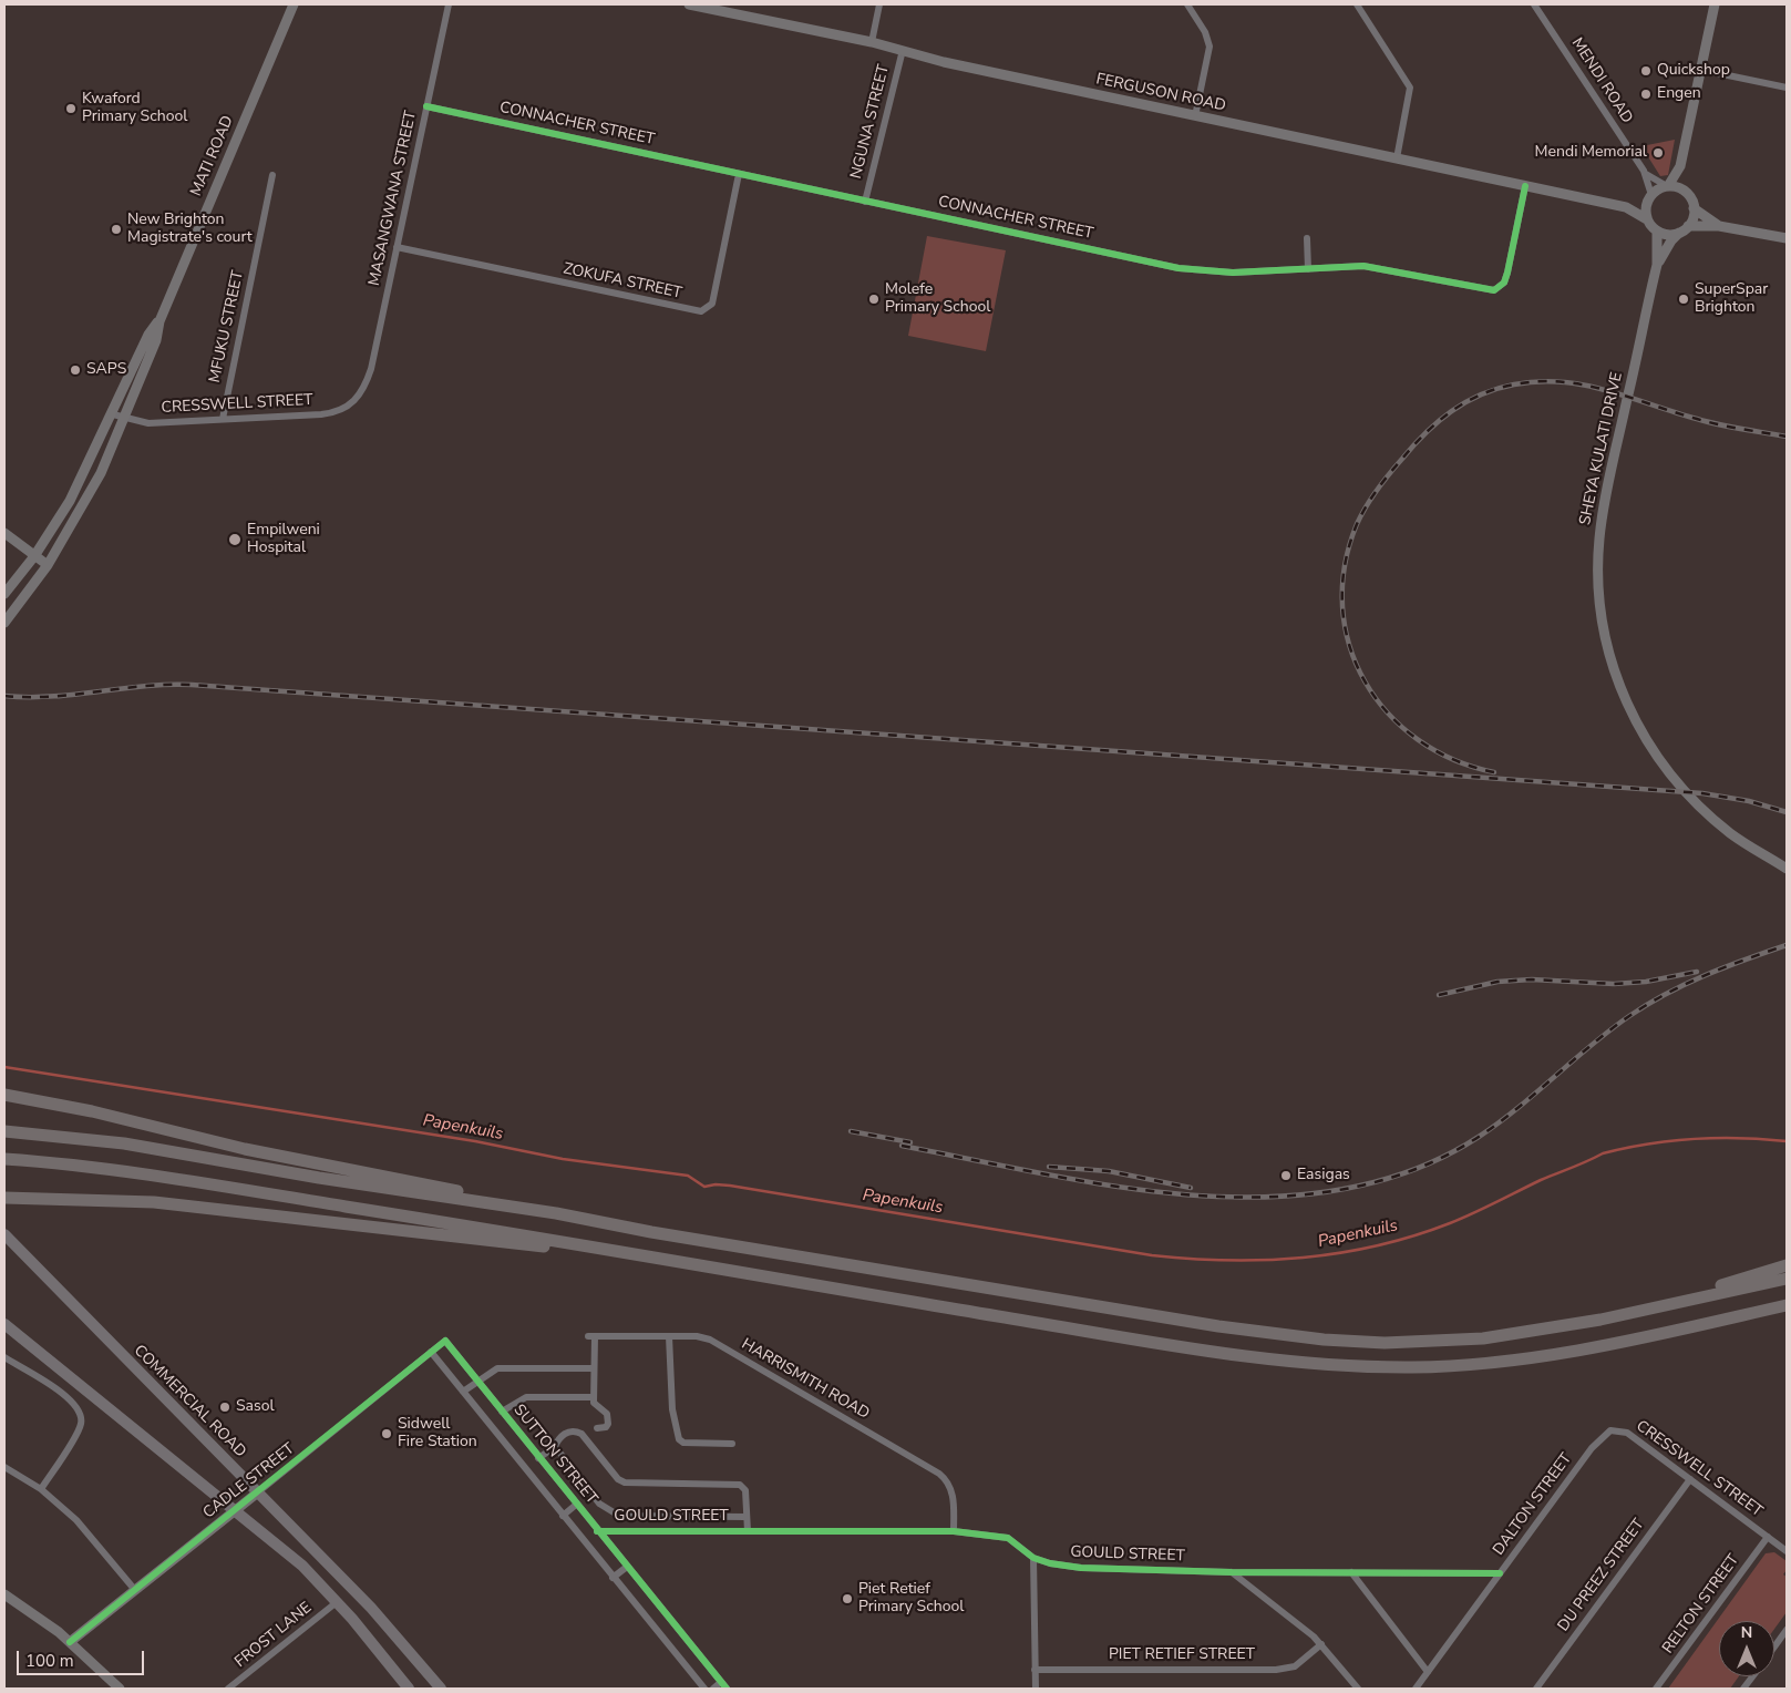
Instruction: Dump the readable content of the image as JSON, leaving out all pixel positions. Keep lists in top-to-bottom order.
{
  "streets": {
    "main road": ["COMMERCIAL ROAD"],
    "street": [
      "MENDI ROAD",
      "FERGUSON ROAD",
      "NGUNA STREET",
      "CONNACHER STREET",
      "MATI ROAD",
      "MASANGWANA STREET",
      "ZOKUFA STREET",
      "MFUKU STREET",
      "CRESSWELL STREET",
      "SHEYA KULATI DRIVE",
      "HARRISMITH ROAD",
      "SUTTON STREET",
      "CADLE STREET",
      "DALTON STREET",
      "GOULD STREET",
      "DU PREEZ STREET",
      "RELTON STREET",
      "FROST LANE",
      "PIET RETIEF STREET"
    ]
  },
  "crossings": [
    ["MENDI ROAD", "FERGUSON ROAD"],
    ["MENDI ROAD", "SHEYA KULATI DRIVE"],
    ["FERGUSON ROAD", "NGUNA STREET"],
    ["FERGUSON ROAD", "CONNACHER STREET"],
    ["FERGUSON ROAD", "SHEYA KULATI DRIVE"],
    ["NGUNA STREET", "CONNACHER STREET"],
    ["CONNACHER STREET", "MASANGWANA STREET"],
    ["CONNACHER STREET", "ZOKUFA STREET"],
    ["MATI ROAD", "CRESSWELL STREET"],
    ["MASANGWANA STREET", "ZOKUFA STREET"],
    ["MASANGWANA STREET", "CRESSWELL STREET"],
    ["MFUKU STREET", "CRESSWELL STREET"],
    ["CRESSWELL STREET", "DALTON STREET"],
    ["CRESSWELL STREET", "DU PREEZ STREET"],
    ["CRESSWELL STREET", "RELTON STREET"],
    ["HARRISMITH ROAD", "GOULD STREET"],
    ["COMMERCIAL ROAD", "CADLE STREET"],
    ["SUTTON STREET", "CADLE STREET"],
    ["SUTTON STREET", "GOULD STREET"],
    ["DALTON STREET", "GOULD STREET"]
  ],
  "water": ["Papenkuils"],
  "places": [
    "Quickshop",
    "Engen",
    "Kwaford Primary School",
    "Mendi Memorial",
    "New Brighton Magistrate's court",
    "Molefe Primary School",
    "SuperSpar Brighton",
    "SAPS",
    "Empilweni Hospital",
    "Easigas",
    "Sasol",
    "Sidwell Fire Station",
    "Piet Retief Primary School"
  ],
  "scale_bar": "100 m",
  "north": "top"
}
